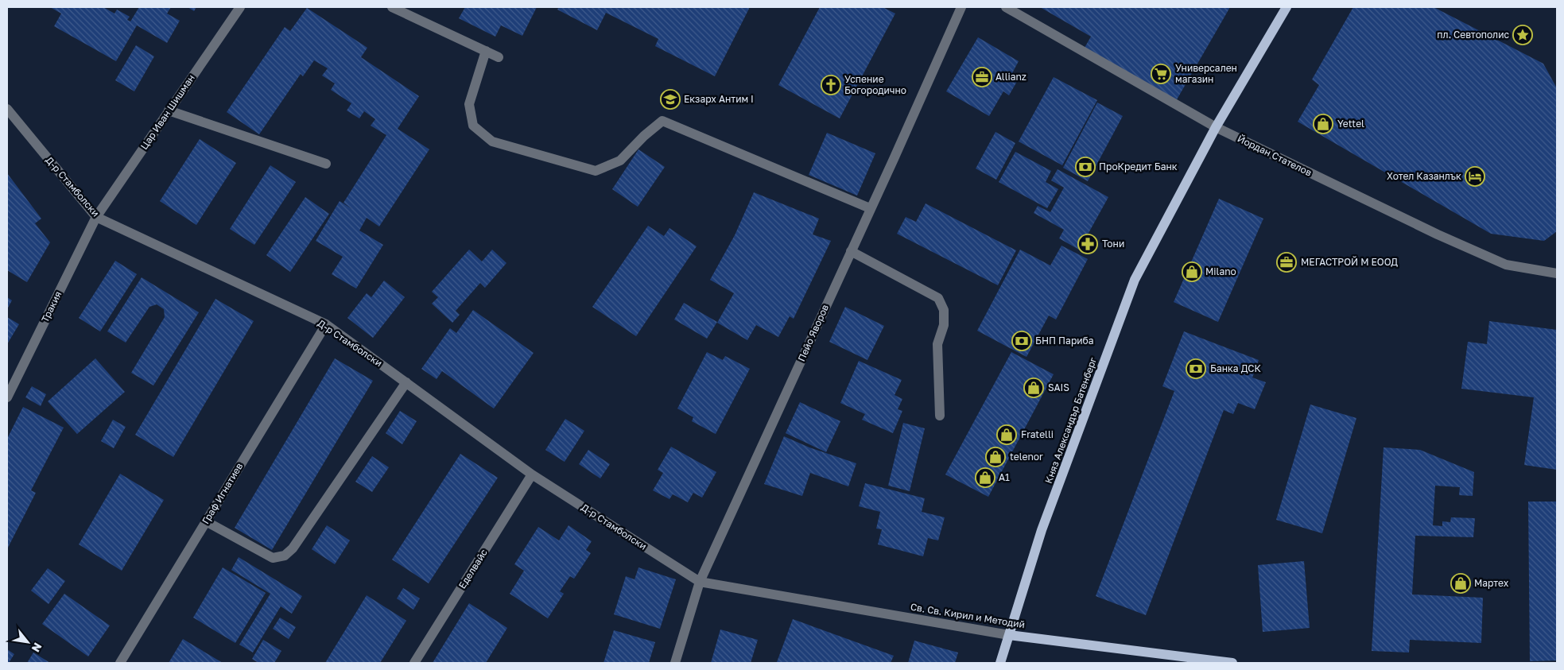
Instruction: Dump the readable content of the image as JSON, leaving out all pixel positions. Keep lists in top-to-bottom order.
{
  "streets": {
    "main road": ["Княз Александър Батенберг", "Св. Св. Кирил и Методий"],
    "street": [
      "Цар Иван Шишман",
      "Йордан Стателов",
      "Д-р Стамболски",
      "Тракия",
      "Пейо Яворов",
      "Граф Игнатиев",
      "Еделвайс"
    ]
  },
  "crossings": [
    ["Цар Иван Шишман", "Д-р Стамболски"],
    ["Цар Иван Шишман", "Тракия"],
    ["Йордан Стателов", "Княз Александър Батенберг"],
    ["Д-р Стамболски", "Тракия"],
    ["Д-р Стамболски", "Пейо Яворов"],
    ["Д-р Стамболски", "Граф Игнатиев"],
    ["Д-р Стамболски", "Еделвайс"],
    ["Д-р Стамболски", "Св. Св. Кирил и Методий"],
    ["Пейо Яворов", "Св. Св. Кирил и Методий"],
    ["Княз Александър Батенберг", "Св. Св. Кирил и Методий"]
  ],
  "places": {
    "place": ["пл. Севтополис"],
    "supermarket": ["Универсален магазин"],
    "office": ["Allianz", "МЕГАСТРОЙ М ЕООД"],
    "church": ["Успение Богородично"],
    "school or university": ["Екзарх Антим I"],
    "shop": [
      "Yettel",
      "Milano",
      "SAIS",
      "Fratelli",
      "telenor",
      "A1",
      "Мартех"
    ],
    "bank": ["ПроКредит Банк", "БНП Париба", "Банка ДСК"],
    "hotel": ["Хотел Казанлък"],
    "pharmacy": ["Тони"]
  },
  "north": "bottom right"
}
